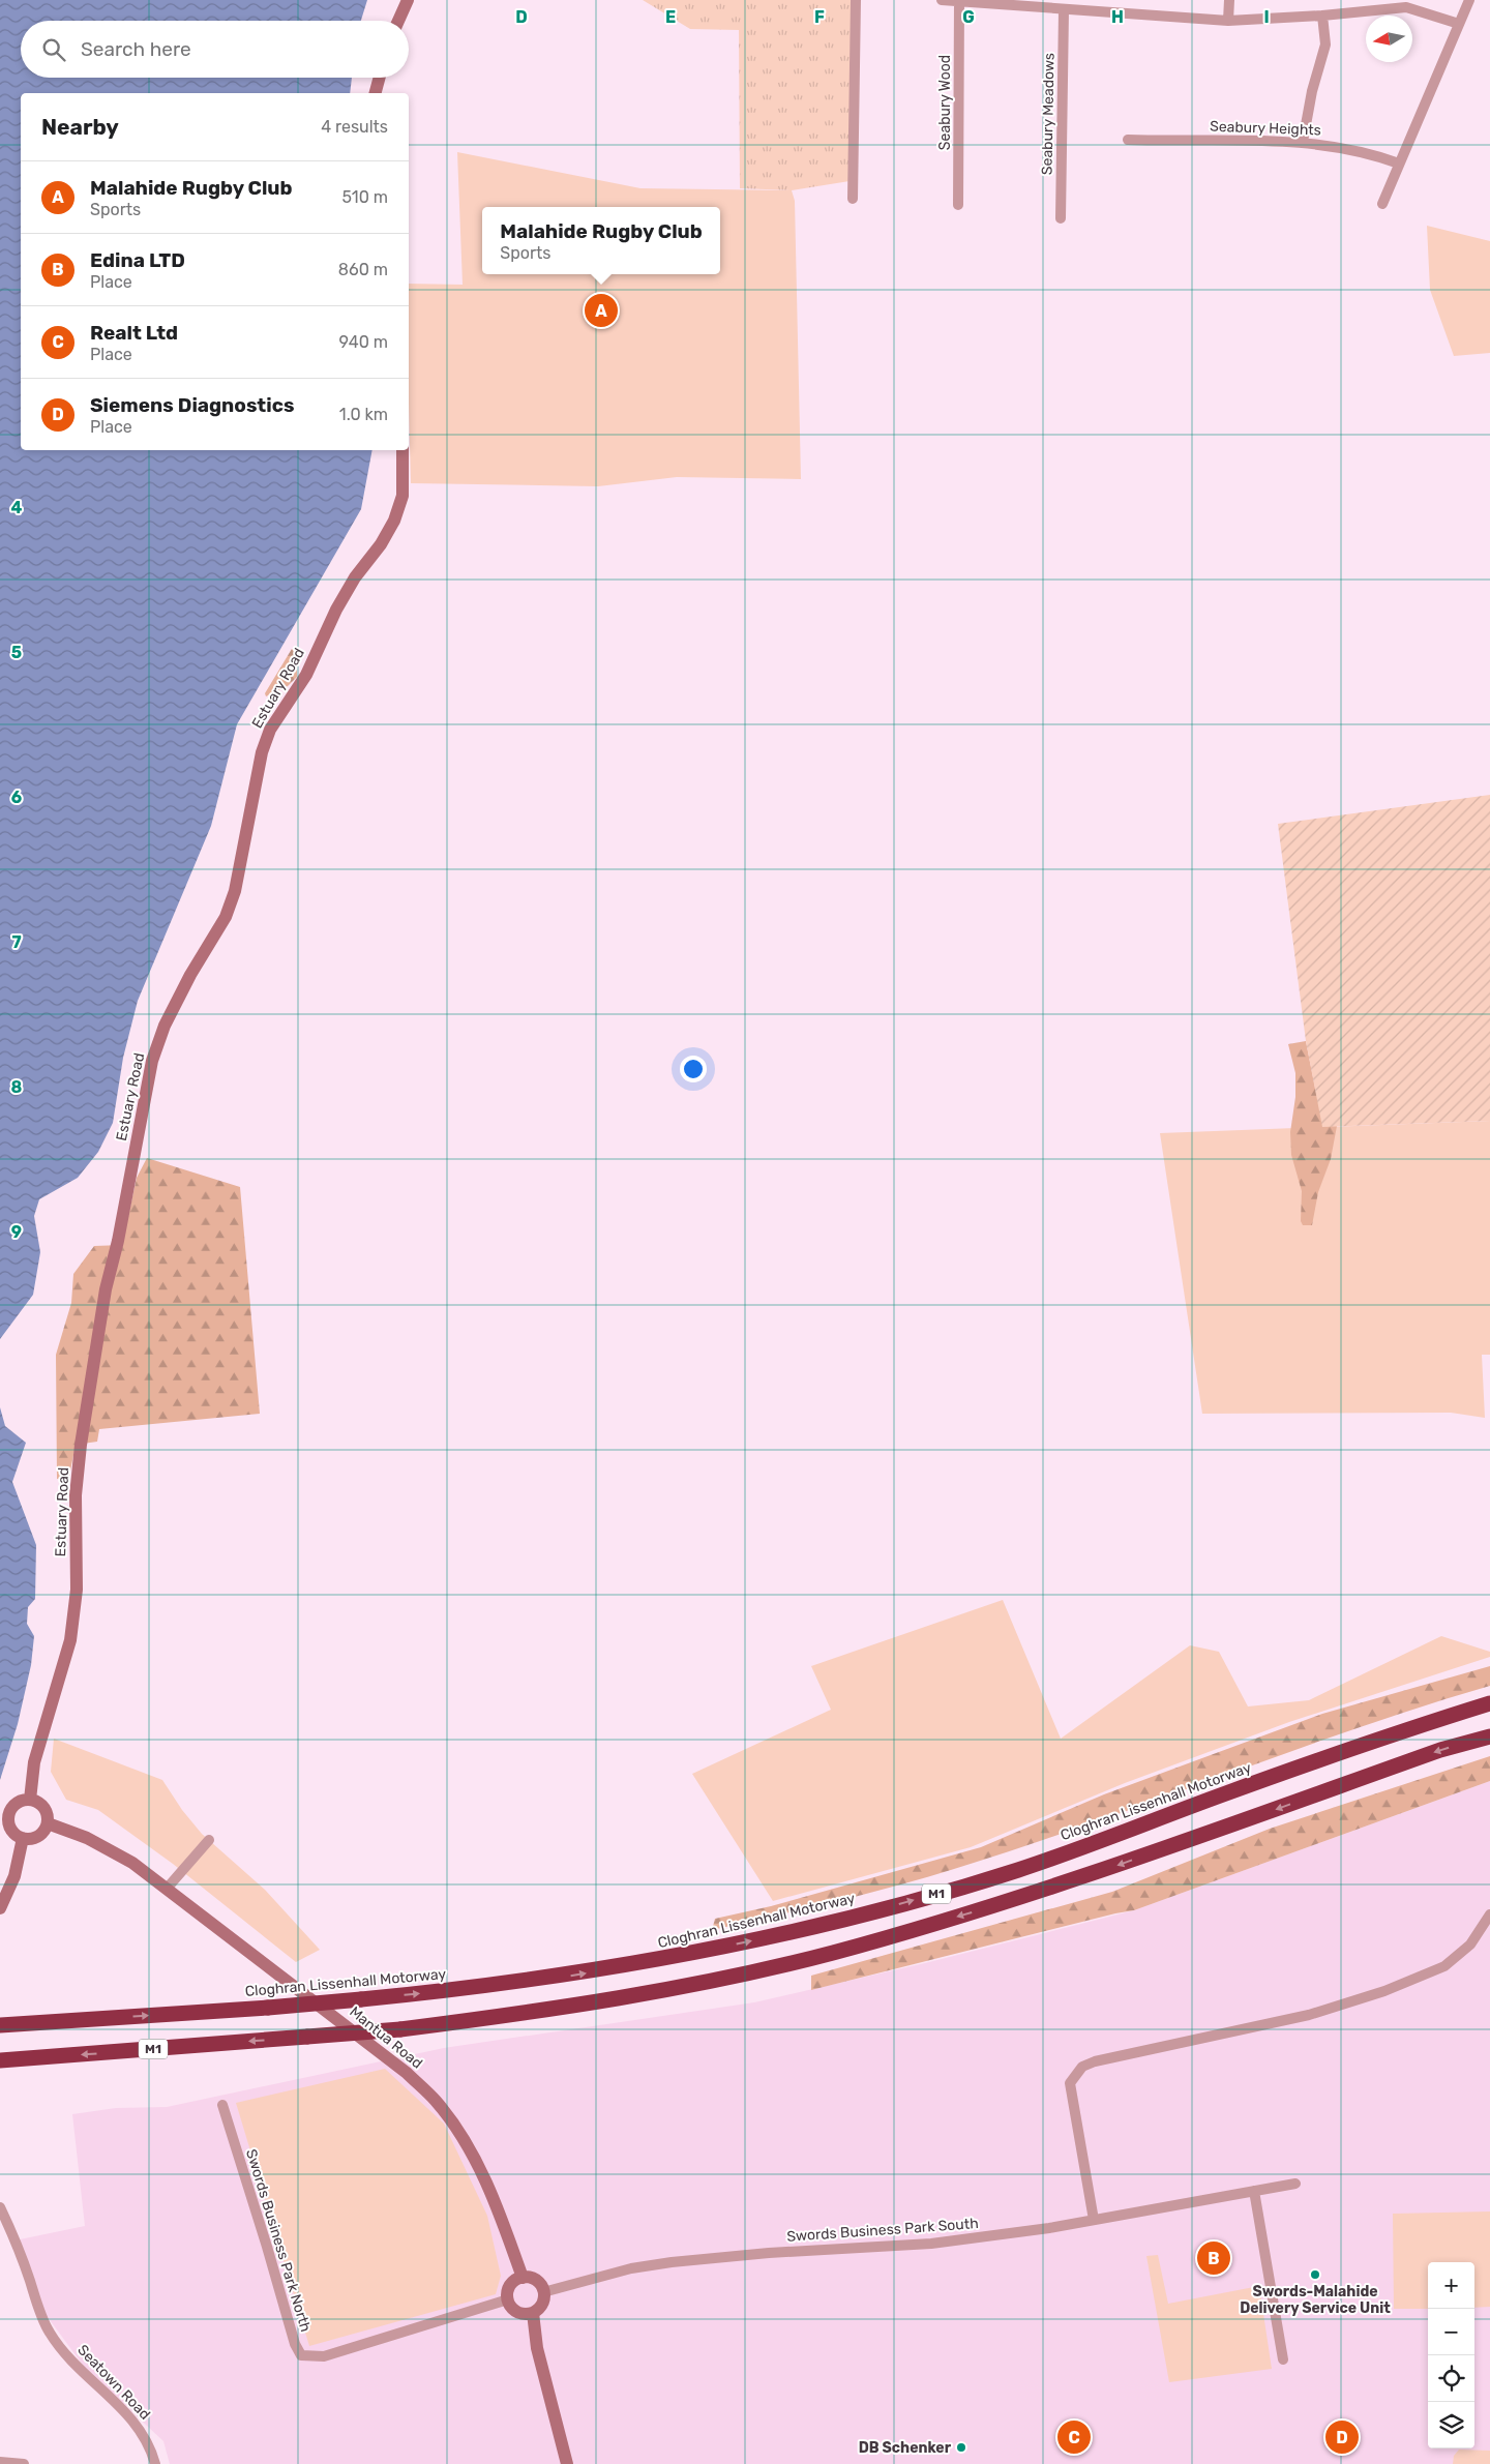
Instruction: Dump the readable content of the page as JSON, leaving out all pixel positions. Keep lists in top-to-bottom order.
{
  "streets": {
    "highway": ["Cloghran Lissenhall Motorway", "M1"],
    "street": [
      "Seabury Wood",
      "Seabury Meadows",
      "Seabury Heights",
      "Estuary Road",
      "Mantua Road",
      "Swords Business Park South",
      "Swords Business Park North",
      "Seatown Road"
    ]
  },
  "crossings": [
    ["Estuary Road", "Mantua Road"],
    ["Mantua Road", "Swords Business Park South"],
    ["Mantua Road", "Swords Business Park North"],
    ["Swords Business Park South", "Swords Business Park North"]
  ],
  "places": ["Swords-Malahide Delivery Service Unit", "DB Schenker"],
  "north": "left",
  "page": {
    "search": "Search here",
    "heading": ["Nearby", "4 results"],
    "list": [
      {
        "mark": "A",
        "name": "Malahide Rugby Club",
        "note": "Sports",
        "value": "510 m"
      },
      {
        "mark": "B",
        "name": "Edina LTD",
        "note": "Place",
        "value": "860 m"
      },
      {
        "mark": "C",
        "name": "Realt Ltd",
        "note": "Place",
        "value": "940 m"
      },
      {
        "mark": "D",
        "name": "Siemens Diagnostics",
        "note": "Place",
        "value": "1.0 km"
      }
    ],
    "popup": ["Malahide Rugby Club", "Sports"],
    "pins": [
      "A",
      "B",
      "C",
      "D"
    ],
    "map_buttons": ["+", "−"]
  },
  "grid": {
    "columns": [
      "D",
      "E",
      "F",
      "G",
      "H",
      "I"
    ],
    "rows": [
      "4",
      "5",
      "6",
      "7",
      "8",
      "9"
    ]
  }
}
